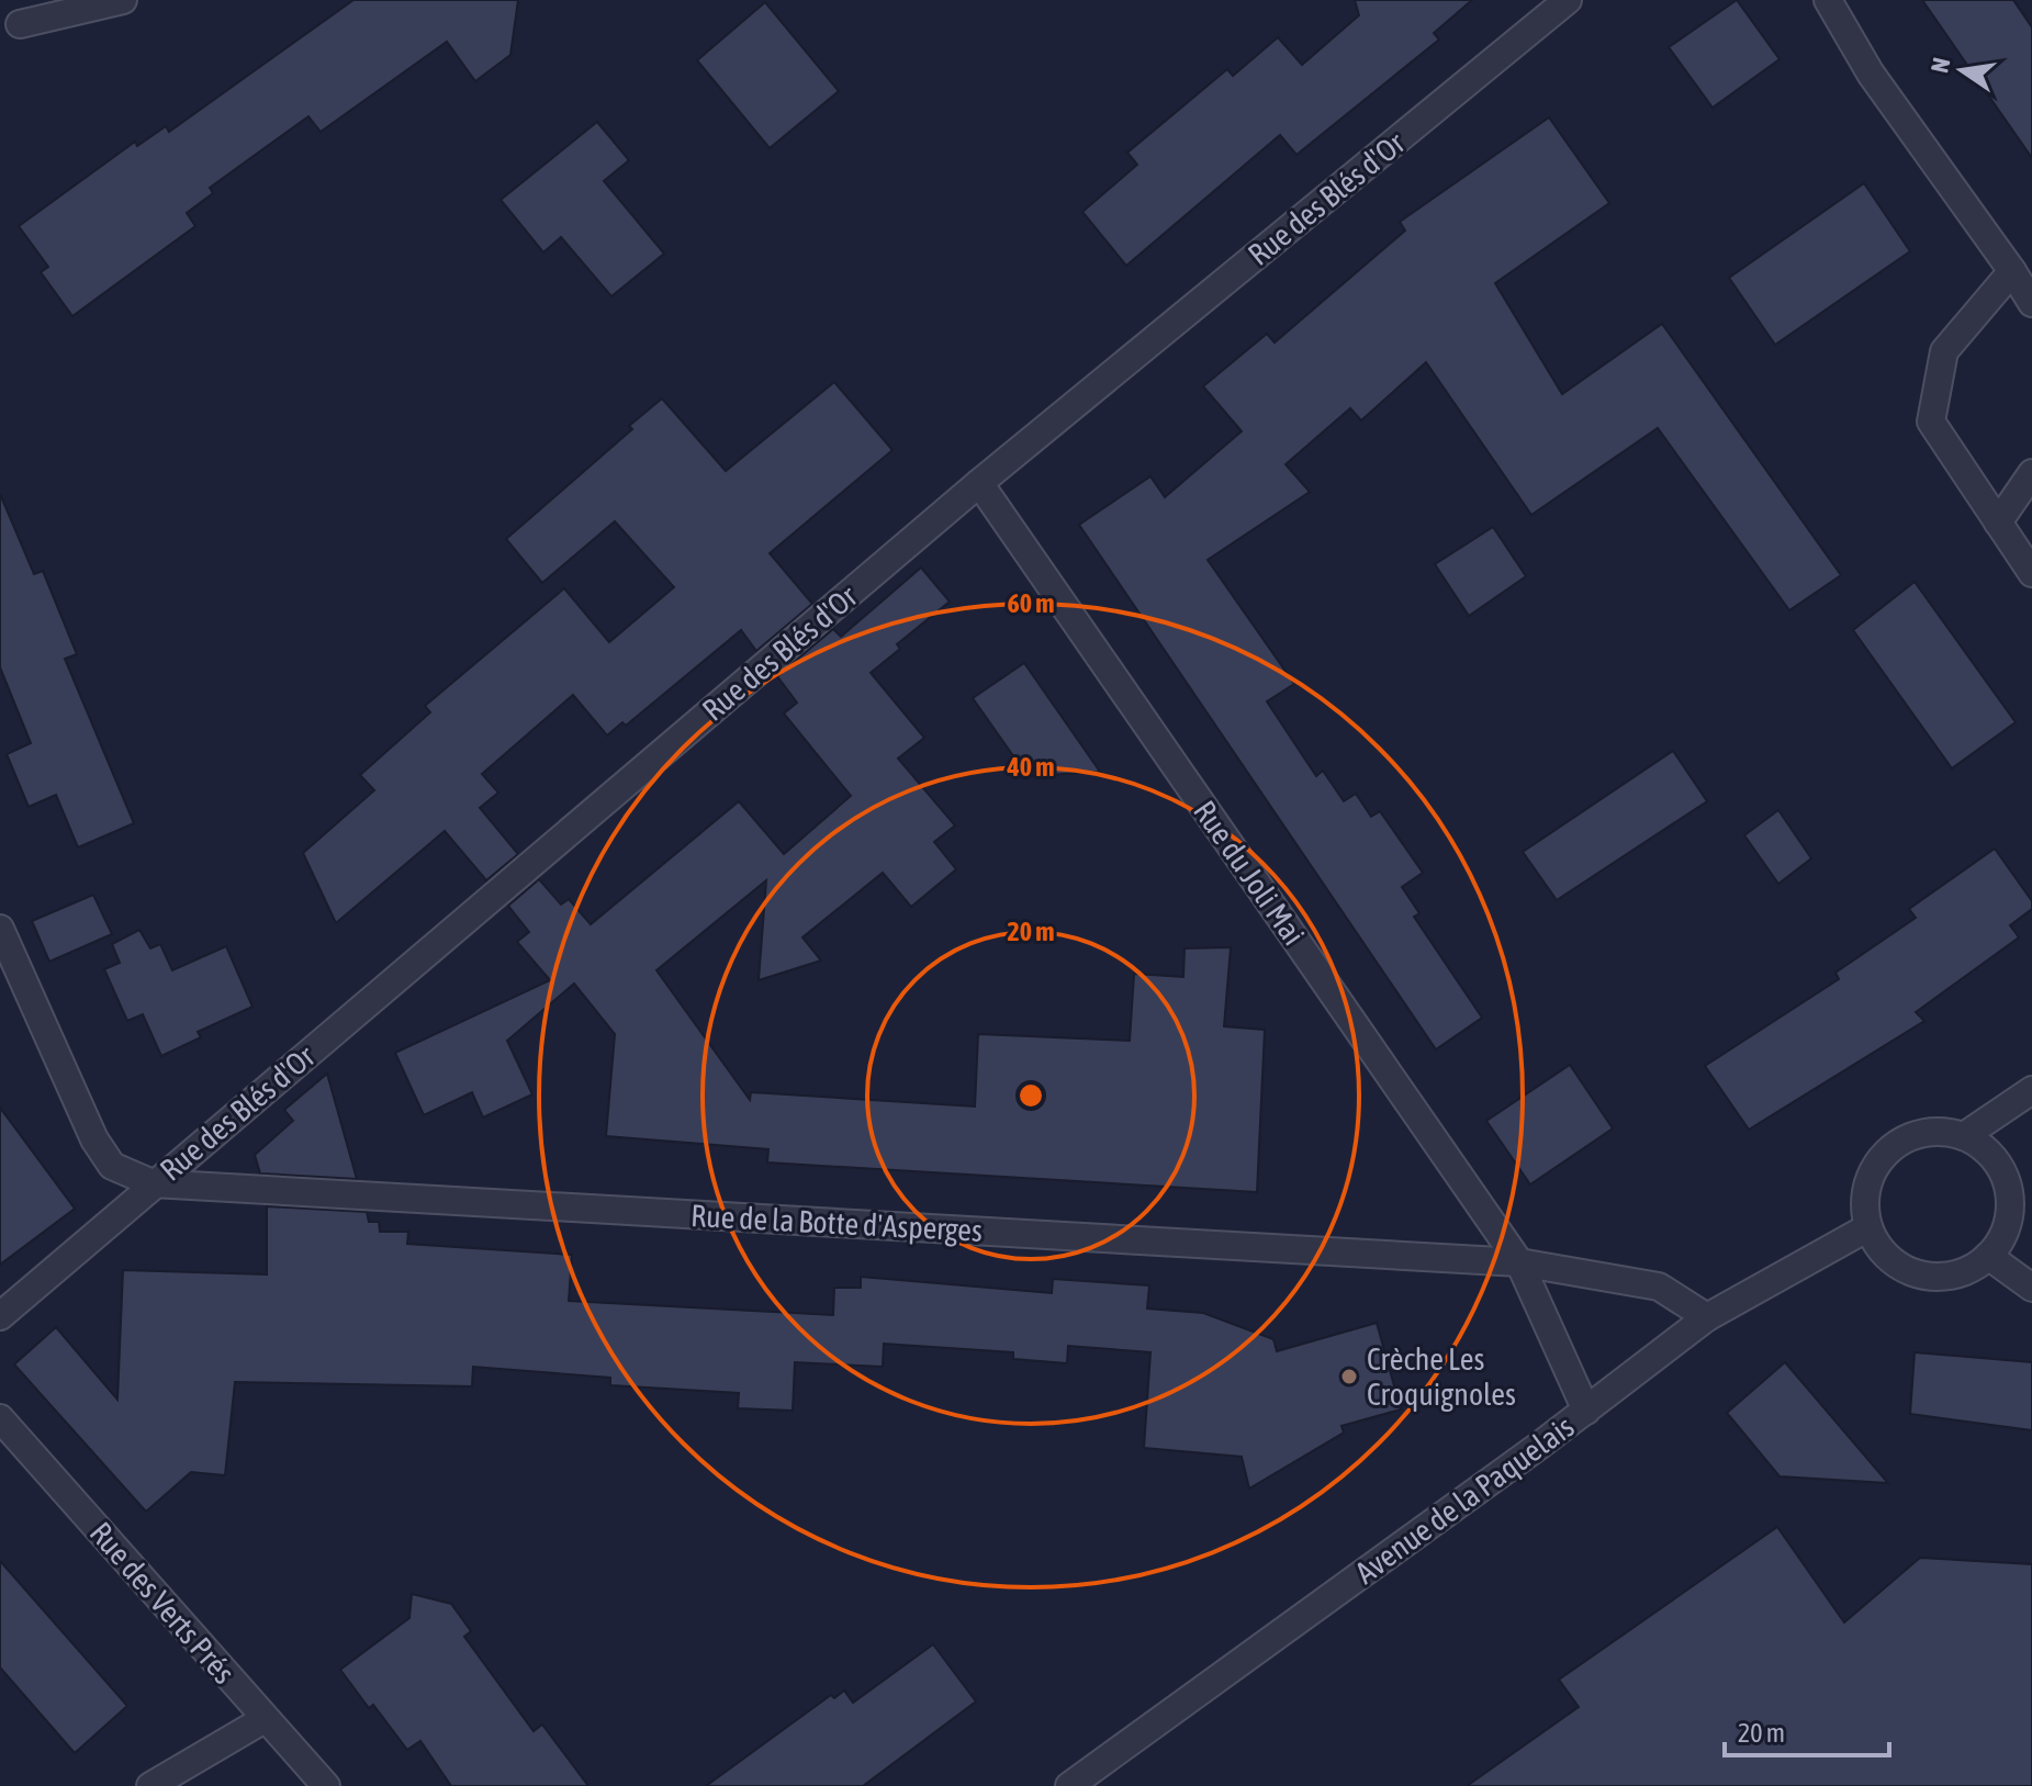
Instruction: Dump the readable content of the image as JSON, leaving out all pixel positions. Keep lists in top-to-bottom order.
{
  "streets": {
    "street": [
      "Rue des Blés d'Or",
      "Rue du Joli Mai",
      "Rue de la Botte d'Asperges",
      "Avenue de la Paquelais",
      "Rue des Verts Prés"
    ]
  },
  "crossings": [
    ["Rue des Blés d'Or", "Rue du Joli Mai"],
    ["Rue des Blés d'Or", "Rue de la Botte d'Asperges"],
    ["Rue du Joli Mai", "Rue de la Botte d'Asperges"],
    ["Rue de la Botte d'Asperges", "Avenue de la Paquelais"]
  ],
  "places": ["Crèche Les Croquignoles"],
  "scale_bar": "20 m",
  "north": "left",
  "rings": ["60 m", "40 m", "20 m"]
}
